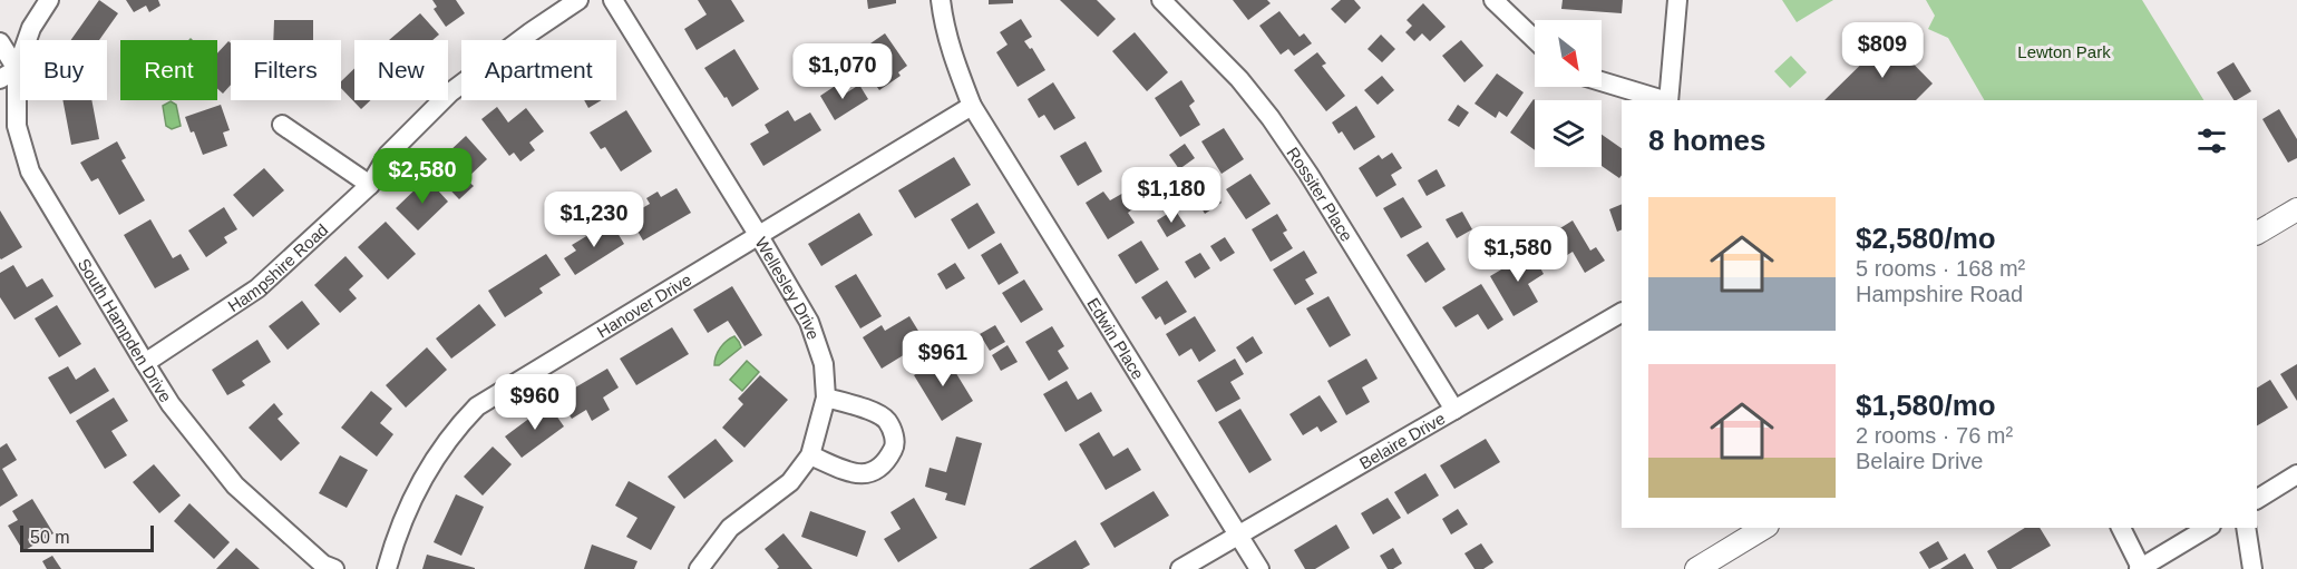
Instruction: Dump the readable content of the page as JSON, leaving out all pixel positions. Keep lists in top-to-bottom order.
{
  "streets": {
    "street": [
      "Rossiter Place",
      "Hampshire Road",
      "Wellesley Drive",
      "Hanover Drive",
      "South Hampden Drive",
      "Edwin Place",
      "Belaire Drive"
    ]
  },
  "crossings": [
    ["Rossiter Place", "Belaire Drive"],
    ["Hampshire Road", "South Hampden Drive"],
    ["Wellesley Drive", "Hanover Drive"],
    ["Hanover Drive", "Edwin Place"],
    ["Edwin Place", "Belaire Drive"]
  ],
  "parks": ["Lewton Park"],
  "scale_bar": "50 m",
  "north": "bottom right",
  "page": {
    "price": [
      "$809",
      "$1,070",
      "$2,580",
      "$1,180",
      "$1,230",
      "$1,580",
      "$961",
      "$960"
    ],
    "chip": [
      "Buy",
      "Rent",
      "Filters",
      "New",
      "Apartment"
    ],
    "heading": "8 homes",
    "list": [
      {
        "name": "$2,580/mo",
        "note": "5 rooms · 168 m² · Hampshire Road"
      },
      {
        "name": "$1,580/mo",
        "note": "2 rooms · 76 m² · Belaire Drive"
      }
    ],
    "scale": "50 m"
  }
}
